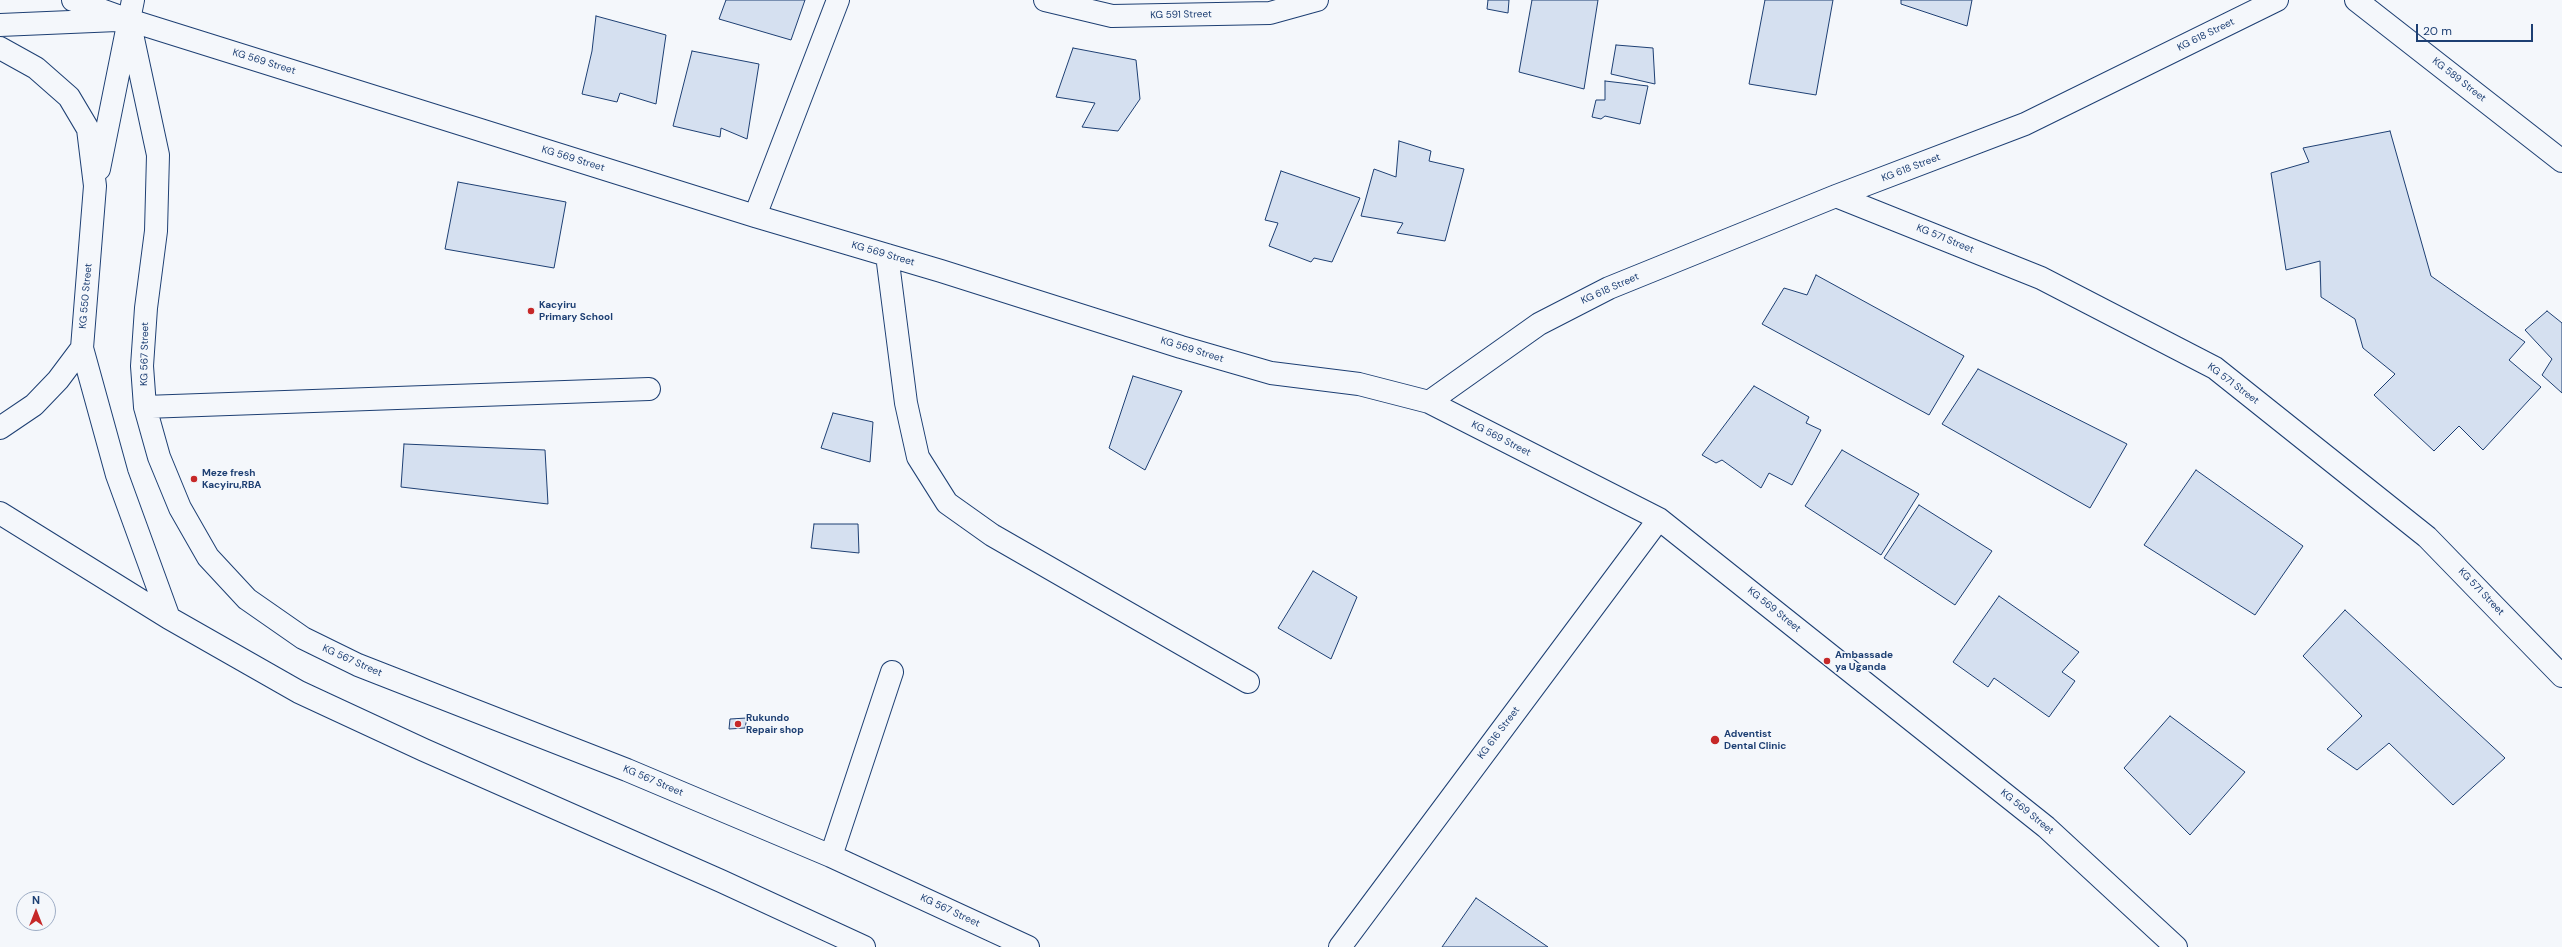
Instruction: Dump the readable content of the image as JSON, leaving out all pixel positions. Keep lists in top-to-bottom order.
{
  "streets": {
    "street": [
      "KG 591 Street",
      "KG 618 Street",
      "KG 569 Street",
      "KG 589 Street",
      "KG 571 Street",
      "KG 550 Street",
      "KG 567 Street",
      "KG 616 Street"
    ]
  },
  "crossings": [
    ["KG 618 Street", "KG 569 Street"],
    ["KG 618 Street", "KG 571 Street"],
    ["KG 569 Street", "KG 567 Street"],
    ["KG 569 Street", "KG 616 Street"]
  ],
  "places": [
    "Kacyiru Primary School",
    "Meze fresh Kacyiru,RBA",
    "Ambassade ya Uganda",
    "Rukundo Repair shop",
    "Adventist Dental Clinic"
  ],
  "scale_bar": "20 m",
  "north": "top"
}
